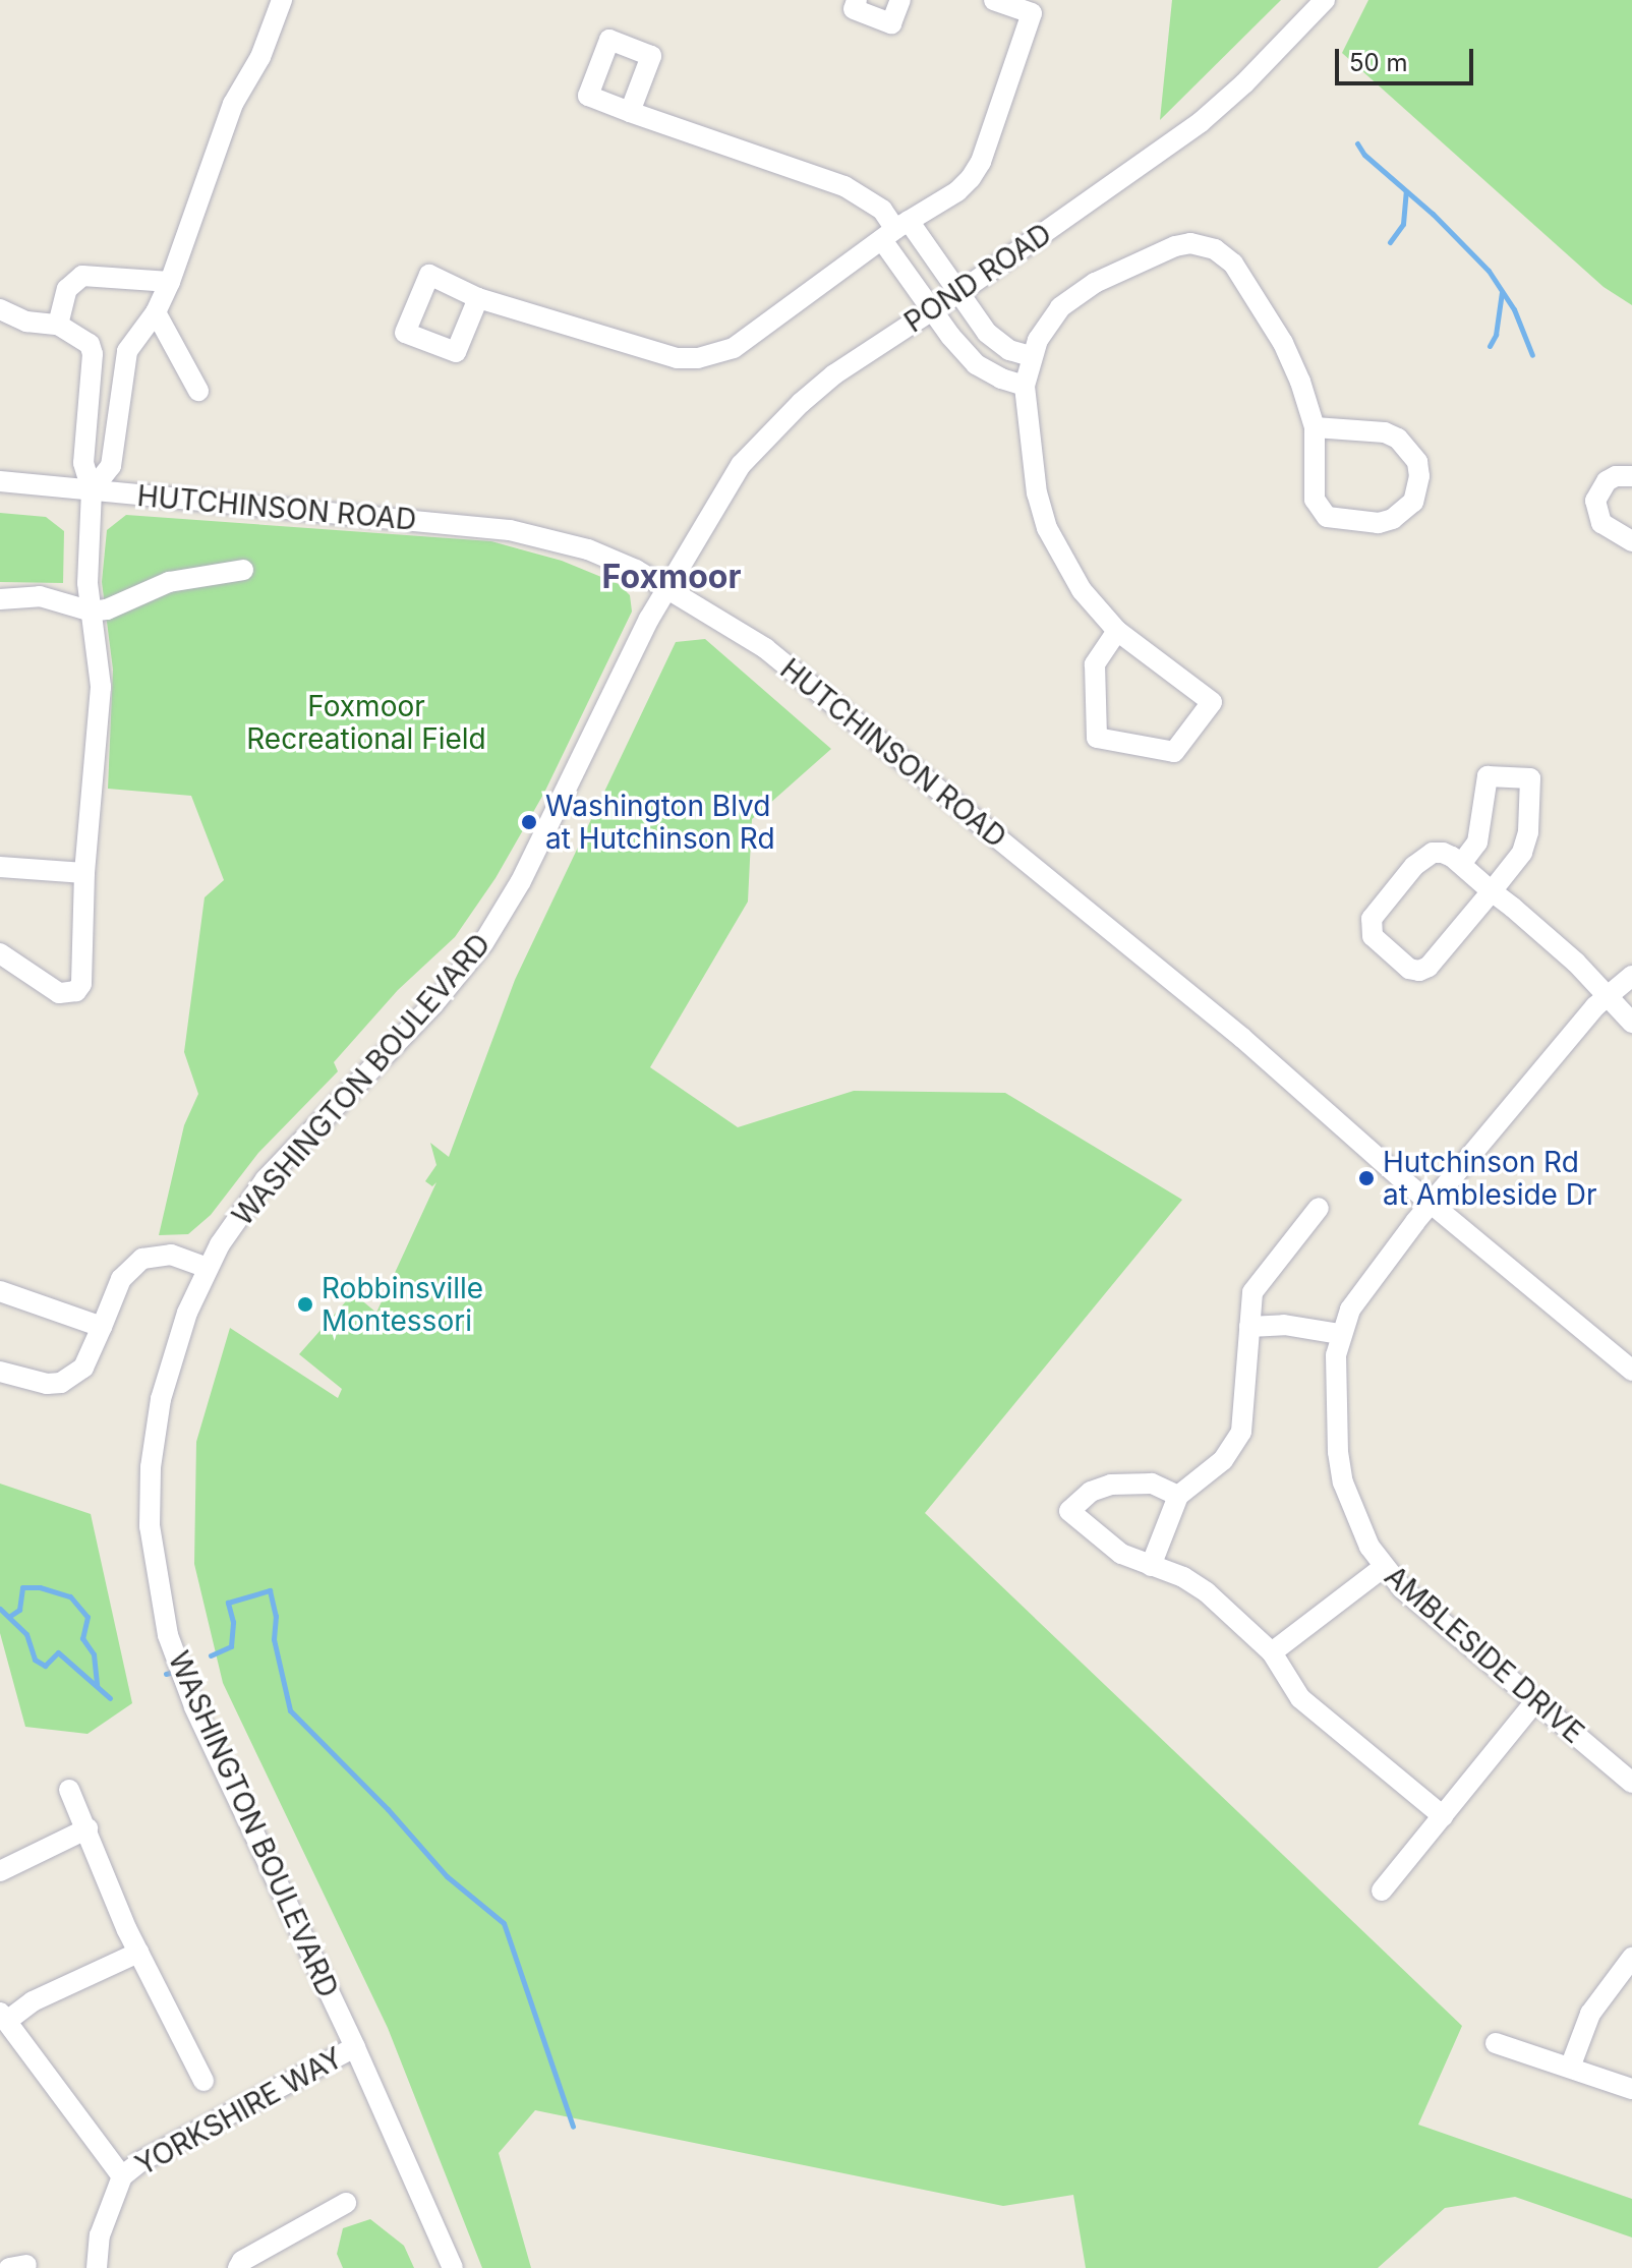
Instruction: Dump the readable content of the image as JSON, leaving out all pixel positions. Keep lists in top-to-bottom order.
{
  "streets": {
    "street": [
      "POND ROAD",
      "HUTCHINSON ROAD",
      "WASHINGTON BOULEVARD",
      "AMBLESIDE DRIVE",
      "YORKSHIRE WAY"
    ]
  },
  "crossings": [
    ["POND ROAD", "HUTCHINSON ROAD"],
    ["POND ROAD", "WASHINGTON BOULEVARD"],
    ["HUTCHINSON ROAD", "WASHINGTON BOULEVARD"],
    ["HUTCHINSON ROAD", "AMBLESIDE DRIVE"],
    ["WASHINGTON BOULEVARD", "YORKSHIRE WAY"]
  ],
  "districts": ["Foxmoor"],
  "parks": ["Foxmoor Recreational Field"],
  "places": ["Washington Blvd at Hutchinson Rd", "Hutchinson Rd at Ambleside Dr", "Robbinsville Montessori"],
  "scale_bar": "50 m"
}
